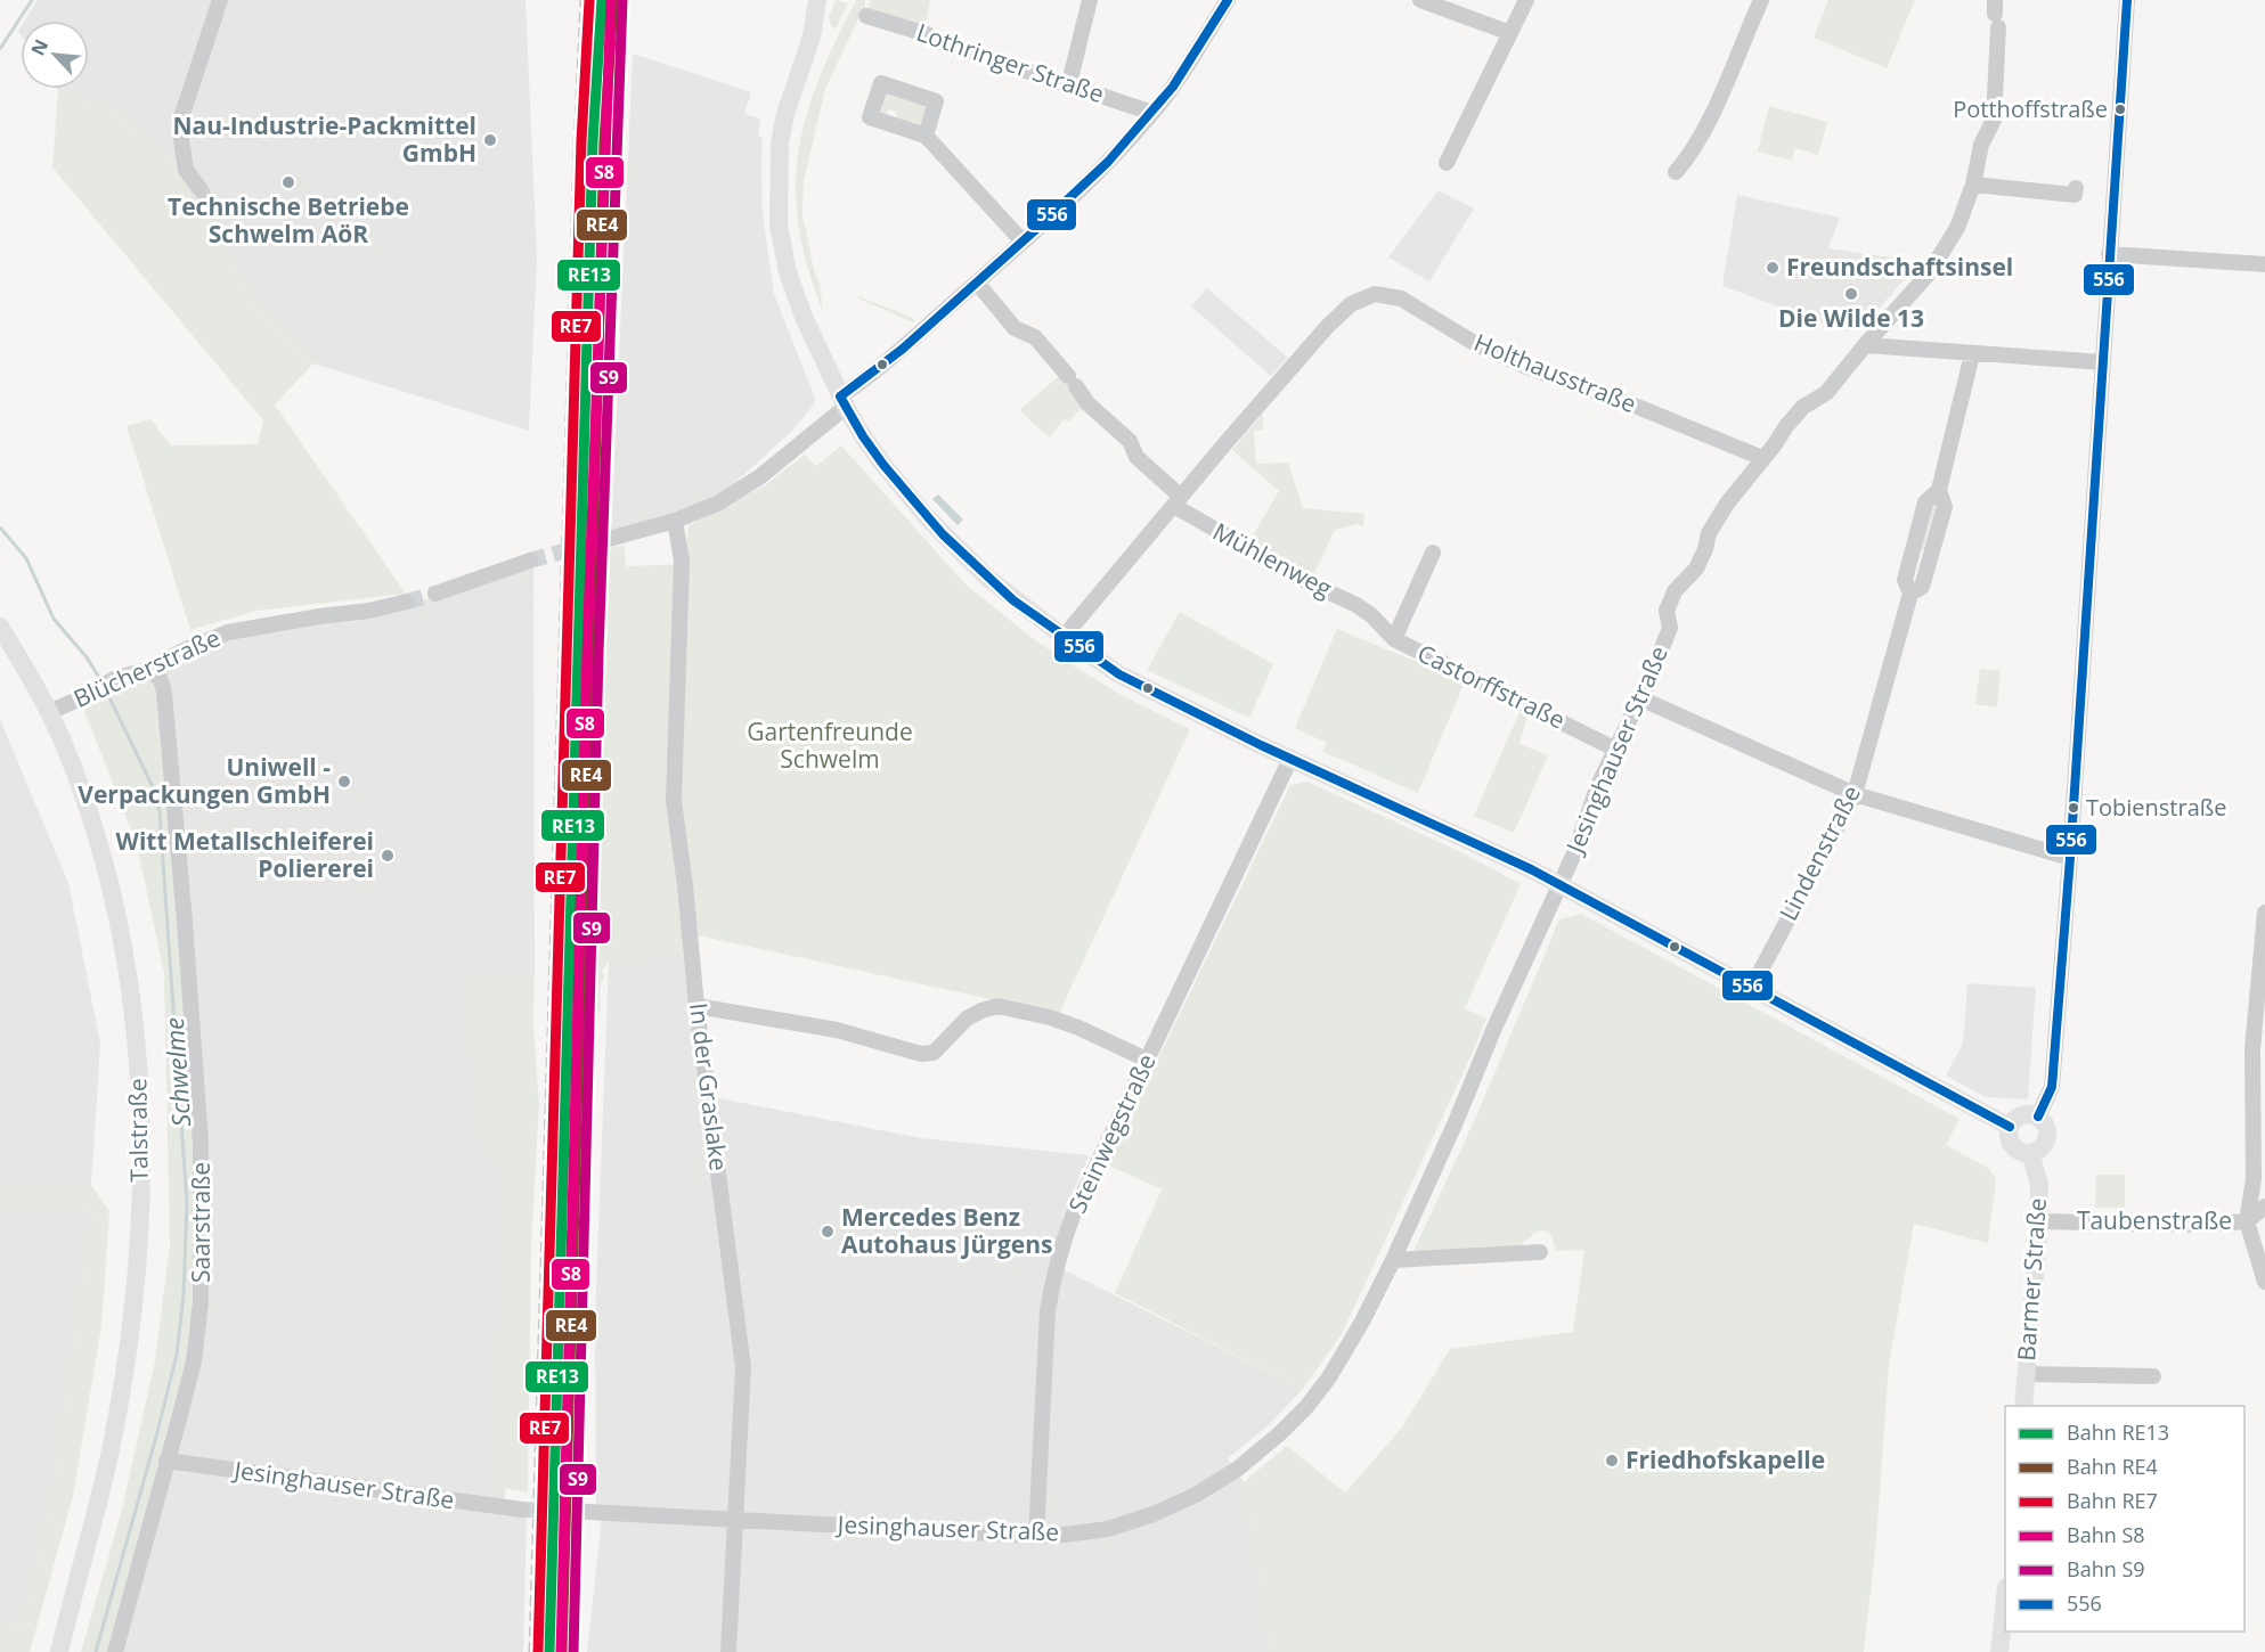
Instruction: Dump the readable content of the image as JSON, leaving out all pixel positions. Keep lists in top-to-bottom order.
{
  "streets": {
    "main road": ["Talstraße", "Barmer Straße"],
    "street": [
      "Lothringer Straße",
      "Holthausstraße",
      "Mühlenweg",
      "Blücherstraße",
      "Castorffstraße",
      "Jesinghauser Straße",
      "Lindenstraße",
      "In der Graslake",
      "Steinwegstraße",
      "Taubenstraße",
      "Saarstraße"
    ]
  },
  "crossings": [
    ["Holthausstraße", "Mühlenweg"],
    ["Holthausstraße", "Jesinghauser Straße"],
    ["Mühlenweg", "Castorffstraße"],
    ["Blücherstraße", "Talstraße"],
    ["Blücherstraße", "Saarstraße"],
    ["Castorffstraße", "Jesinghauser Straße"],
    ["Jesinghauser Straße", "In der Graslake"],
    ["Jesinghauser Straße", "Steinwegstraße"],
    ["Jesinghauser Straße", "Saarstraße"],
    ["Taubenstraße", "Barmer Straße"]
  ],
  "water": ["Schwelme"],
  "parks": ["Gartenfreunde Schwelm"],
  "places": [
    "Potthoffstraße",
    "Nau-Industrie-Packmittel GmbH",
    "Technische Betriebe Schwelm AöR",
    "Freundschaftsinsel",
    "Die Wilde 13",
    "Uniwell - Verpackungen GmbH",
    "Tobienstraße",
    "Witt Metallschleiferei Poliererei",
    "Mercedes Benz Autohaus Jürgens",
    "Friedhofskapelle"
  ],
  "lines": [
    "rail line RE13",
    "rail line RE7",
    "rail line S8",
    "rail line S9",
    "transit line 556",
    "rail line RE4"
  ],
  "legend": [
    "Bahn RE13",
    "Bahn RE4",
    "Bahn RE7",
    "Bahn S8",
    "Bahn S9",
    "556"
  ],
  "north": "top left"
}
